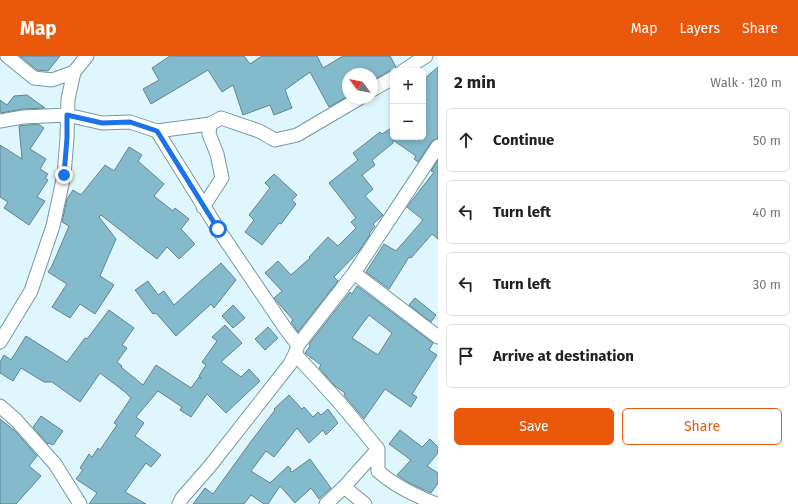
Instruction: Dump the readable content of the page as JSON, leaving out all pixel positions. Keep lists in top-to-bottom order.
{
  "north": "top left",
  "page": {
    "header": "Map",
    "nav": ["Map", "Layers", "Share"],
    "heading": ["2 min", "Walk · 120 m"],
    "map_buttons": ["+", "−"],
    "list": [
      ["Continue", "50 m"],
      ["Turn left", "40 m"],
      ["Turn left", "30 m"],
      "Arrive at destination"
    ],
    "buttons": ["Save", "Share"]
  }
}
